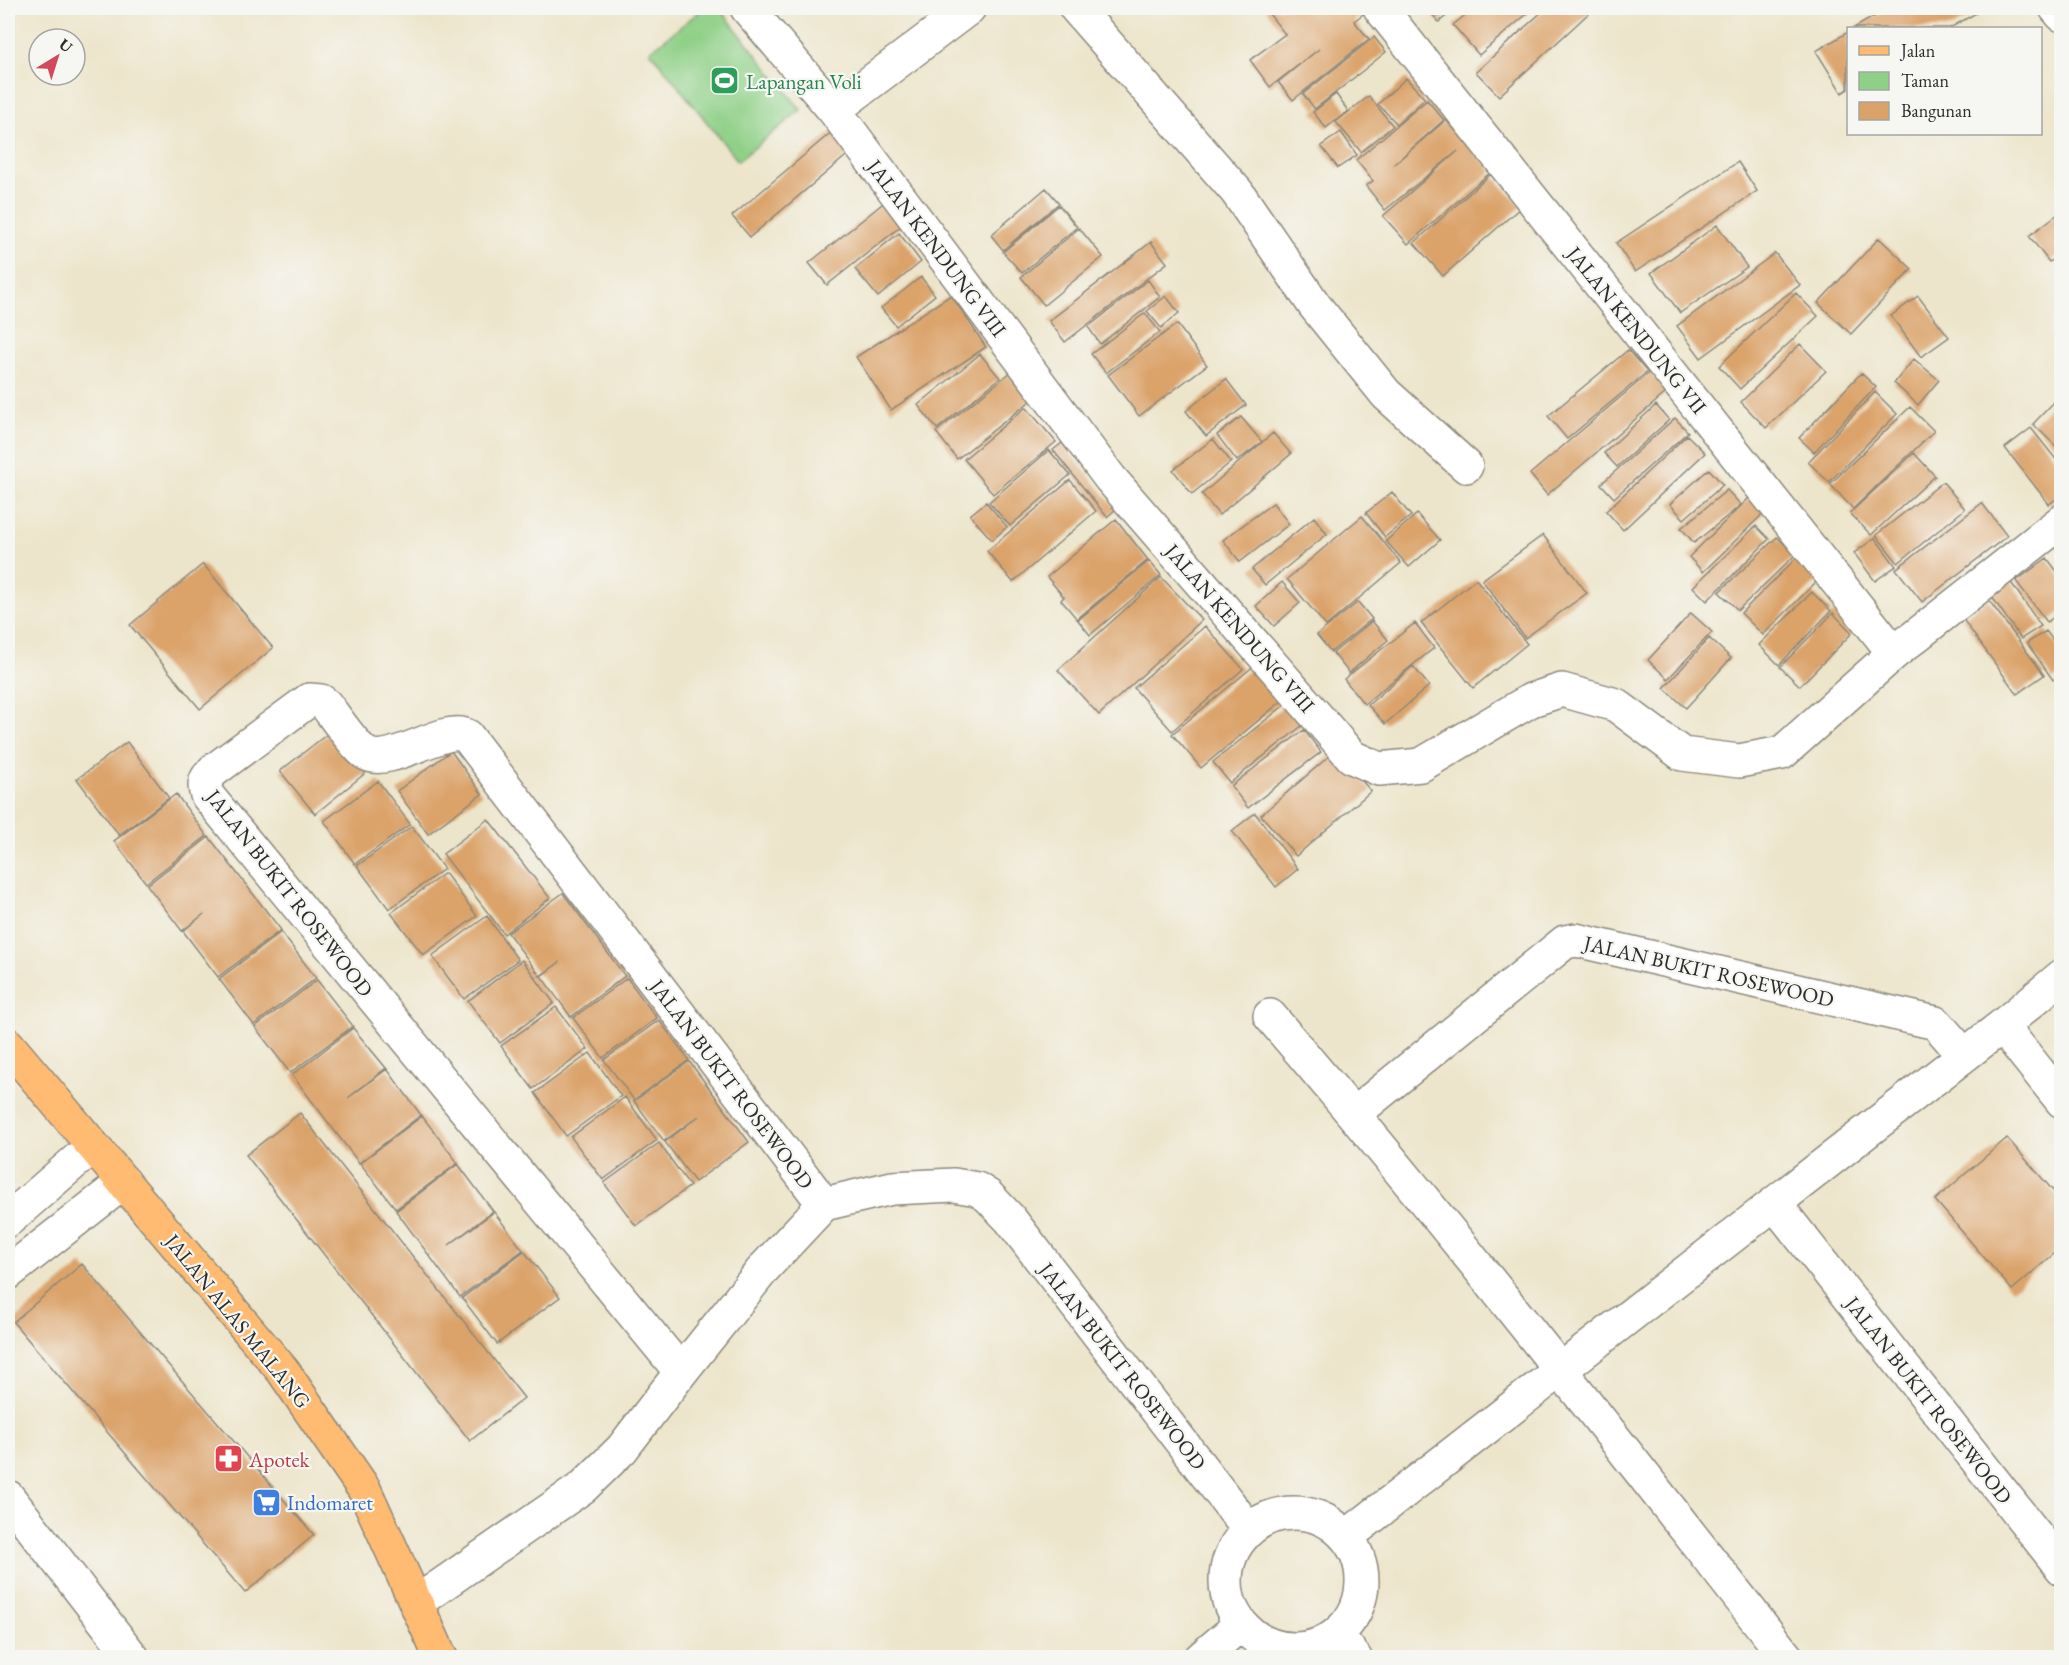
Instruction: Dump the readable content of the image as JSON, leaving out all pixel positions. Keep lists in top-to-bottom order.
{
  "streets": {
    "main road": ["JALAN ALAS MALANG"],
    "street": ["JALAN KENDUNG VIII", "JALAN KENDUNG VII", "JALAN BUKIT ROSEWOOD"]
  },
  "crossings": [
    ["JALAN KENDUNG VIII", "JALAN KENDUNG VII"],
    ["JALAN BUKIT ROSEWOOD", "JALAN ALAS MALANG"]
  ],
  "places": {
    "sports": ["Lapangan Voli"],
    "pharmacy": ["Apotek"],
    "supermarket": ["Indomaret"]
  },
  "legend": ["Jalan", "Taman", "Bangunan"],
  "north": "top right"
}
